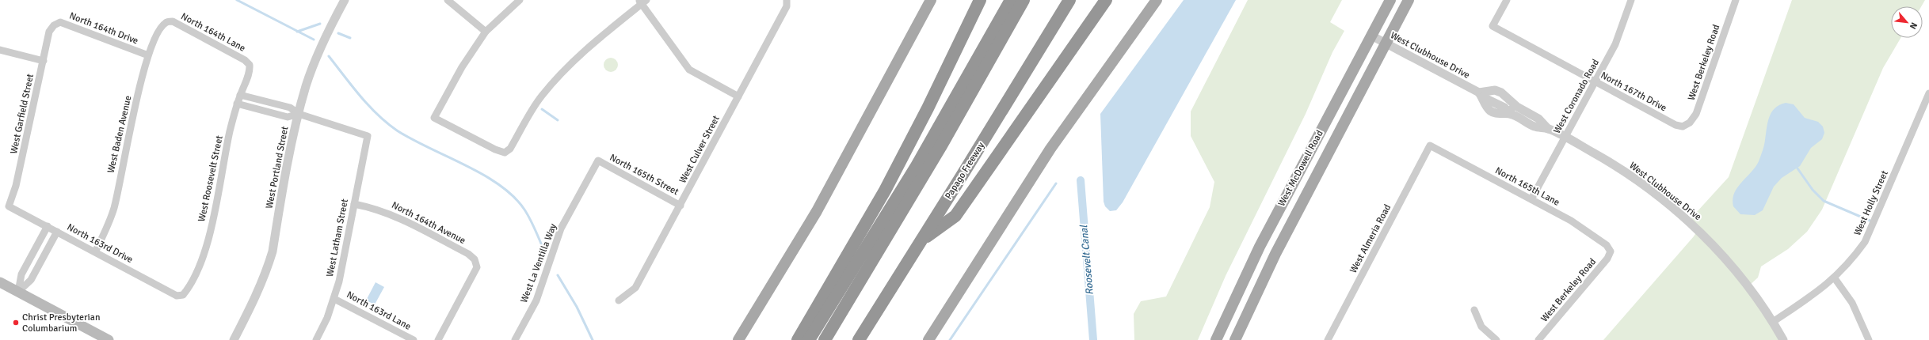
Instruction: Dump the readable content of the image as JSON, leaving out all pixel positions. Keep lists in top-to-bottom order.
{
  "streets": {
    "highway": ["Papago Freeway"],
    "main road": ["West McDowell Road"],
    "street": [
      "North 164th Drive",
      "North 164th Lane",
      "West Clubhouse Drive",
      "West Berkeley Road",
      "North 167th Drive",
      "West Coronado Road",
      "West Garfield Street",
      "West Baden Avenue",
      "West Culver Street",
      "West Portland Street",
      "North 165th Street",
      "West Roosevelt Street",
      "North 165th Lane",
      "West Holly Street",
      "North 164th Avenue",
      "West Latham Street",
      "West Almeria Road",
      "North 163rd Drive",
      "West La Ventilla Way",
      "North 163rd Lane"
    ]
  },
  "crossings": [
    ["North 164th Drive", "West Garfield Street"],
    ["North 164th Drive", "West Baden Avenue"],
    ["North 164th Lane", "West Baden Avenue"],
    ["North 164th Lane", "West Roosevelt Street"],
    ["West Clubhouse Drive", "West Coronado Road"],
    ["West Clubhouse Drive", "West McDowell Road"],
    ["West Clubhouse Drive", "West Holly Street"],
    ["West Berkeley Road", "North 167th Drive"],
    ["West Berkeley Road", "North 165th Lane"],
    ["North 167th Drive", "West Coronado Road"],
    ["West Coronado Road", "North 165th Lane"],
    ["West Garfield Street", "North 163rd Drive"],
    ["West Baden Avenue", "North 163rd Drive"],
    ["West Culver Street", "North 165th Street"],
    ["West Portland Street", "West Latham Street"],
    ["North 165th Street", "West La Ventilla Way"],
    ["West Roosevelt Street", "North 163rd Drive"],
    ["North 165th Lane", "West Almeria Road"],
    ["North 164th Avenue", "West Latham Street"],
    ["West Latham Street", "North 163rd Lane"]
  ],
  "water": ["Roosevelt Canal"],
  "places": ["Christ Presbyterian Columbarium"],
  "north": "bottom right"
}
